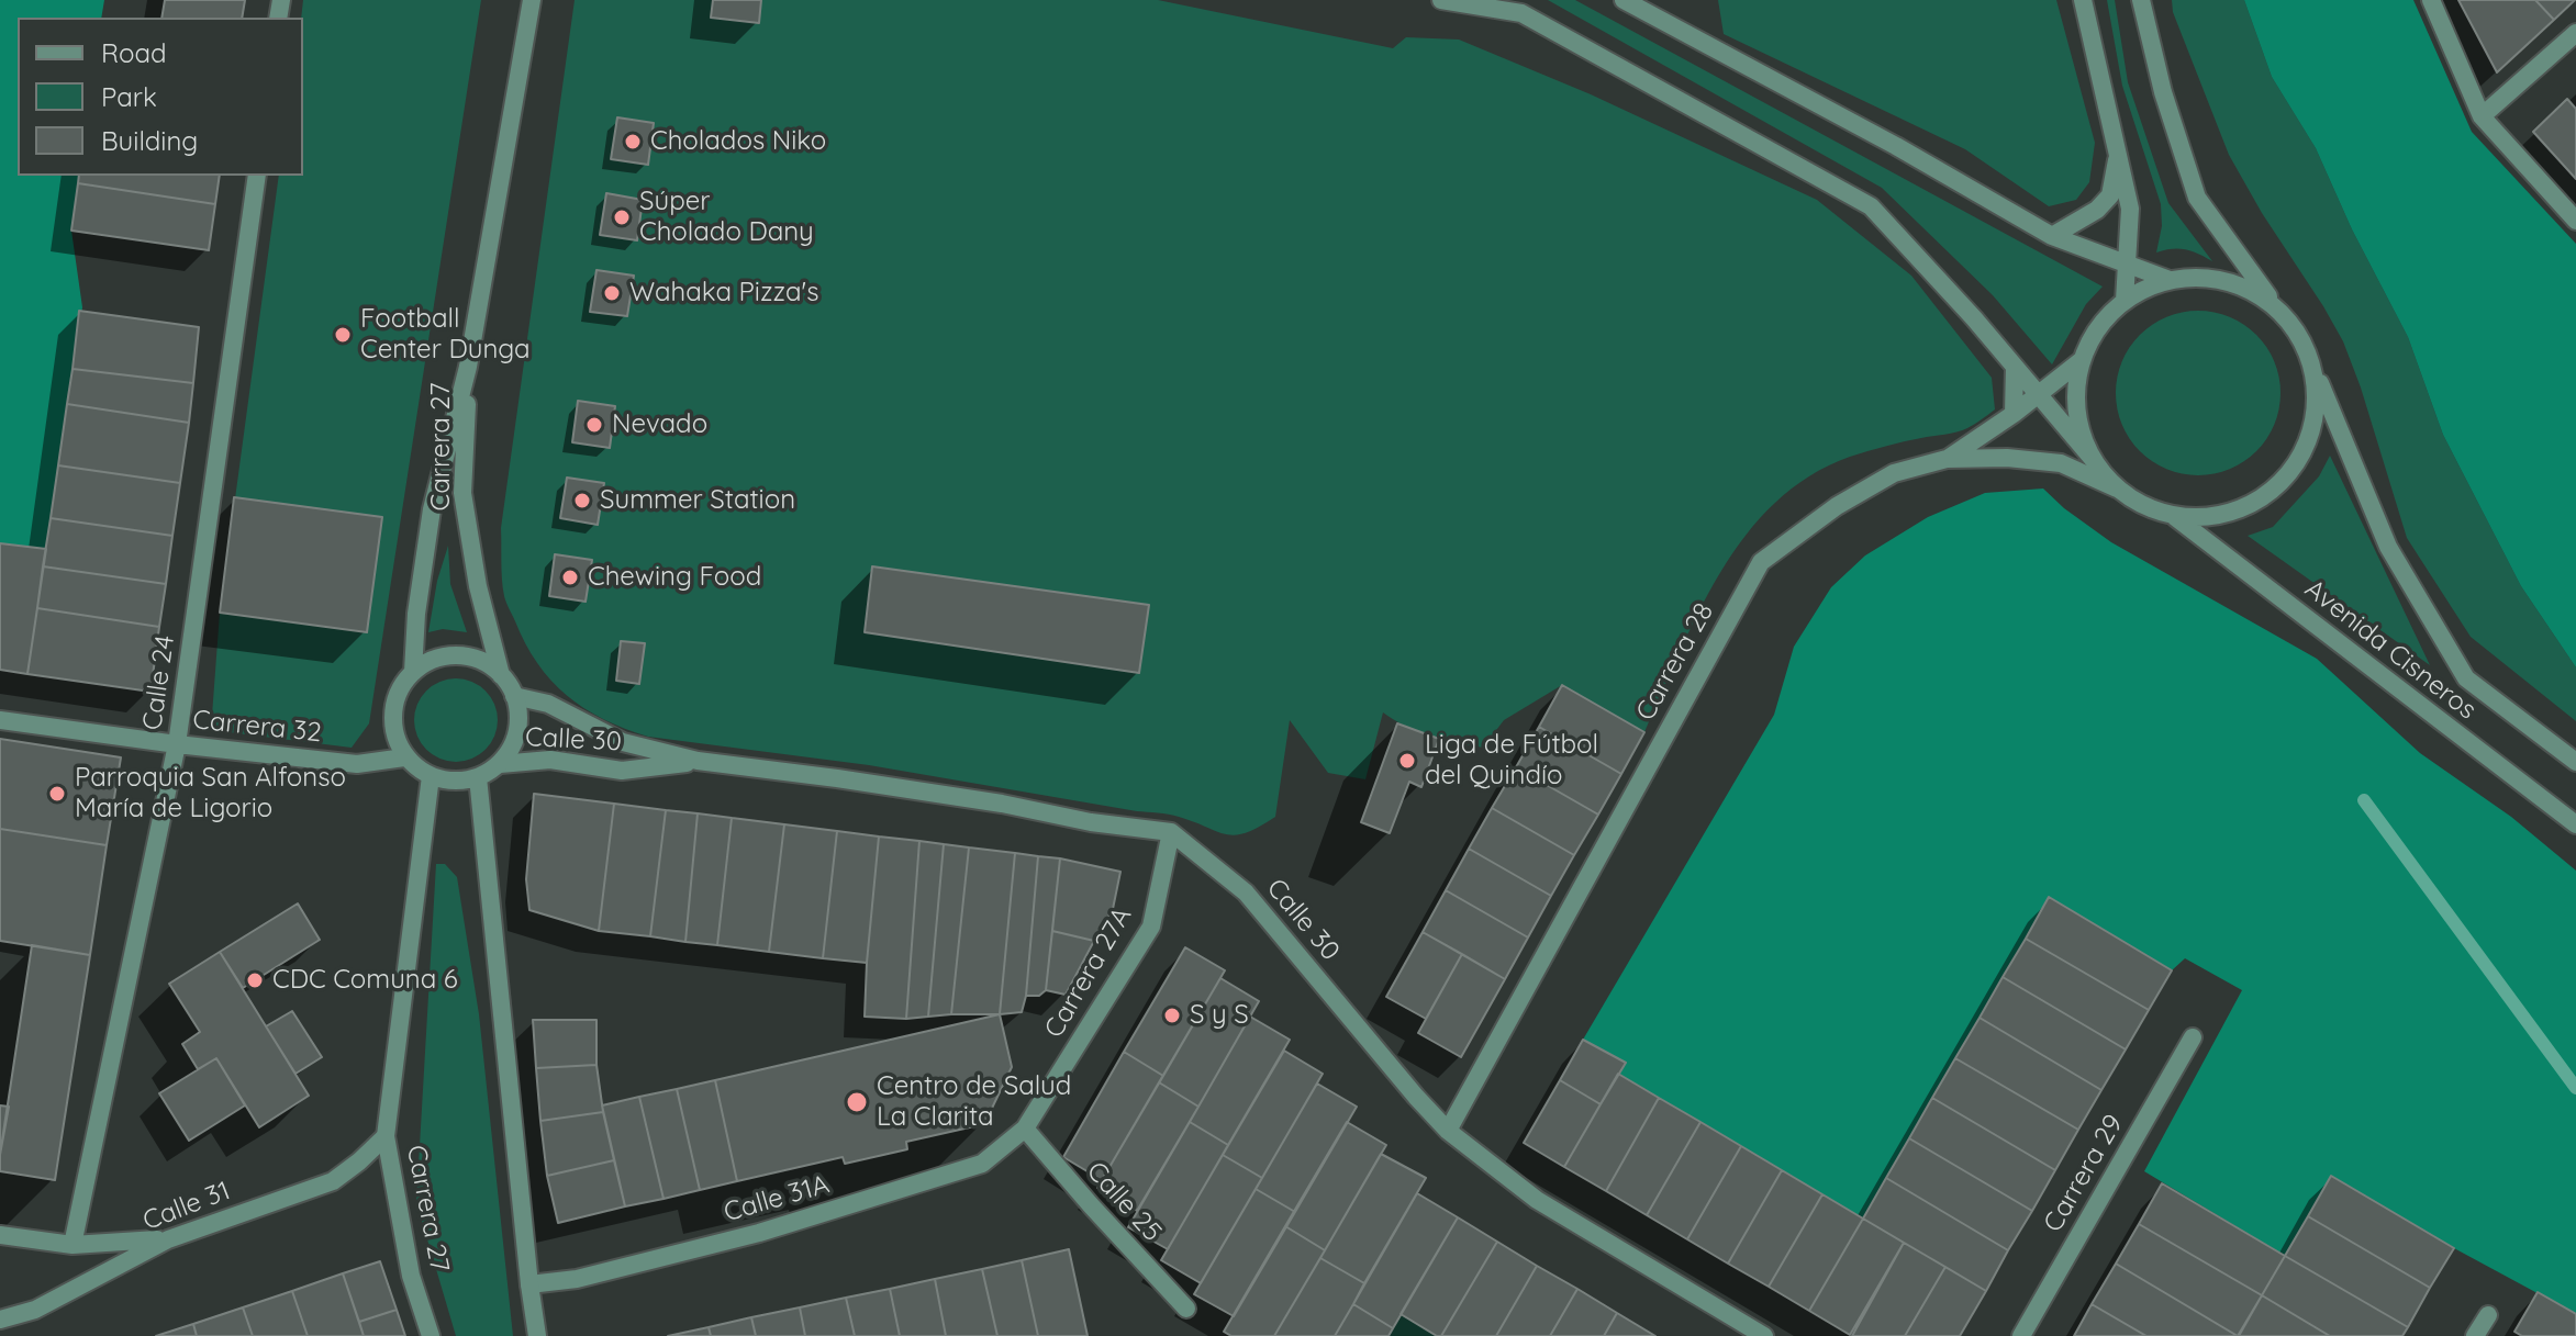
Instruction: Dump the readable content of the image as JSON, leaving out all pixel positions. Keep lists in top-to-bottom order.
{
  "streets": {
    "street": [
      "Carrera 27",
      "Avenida Cisneros",
      "Carrera 28",
      "Calle 24",
      "Carrera 32",
      "Calle 30",
      "Carrera 27A",
      "Carrera 29",
      "Calle 31A",
      "Calle 25",
      "Calle 31"
    ]
  },
  "crossings": [
    ["Carrera 27", "Carrera 32"],
    ["Carrera 27", "Calle 30"],
    ["Carrera 27", "Calle 31"],
    ["Avenida Cisneros", "Carrera 28"],
    ["Carrera 28", "Calle 30"],
    ["Calle 24", "Carrera 32"],
    ["Carrera 32", "Calle 30"],
    ["Calle 30", "Carrera 27A"],
    ["Carrera 27A", "Calle 31A"],
    ["Carrera 27A", "Calle 25"],
    ["Calle 31A", "Calle 25"]
  ],
  "places": [
    "Cholados Niko",
    "Súper Cholado Dany",
    "Wahaka Pizza's",
    "Football Center Dunga",
    "Nevado",
    "Summer Station",
    "Chewing Food",
    "Liga de Fútbol del Quindío",
    "Parroquia San Alfonso María de Ligorio",
    "CDC Comuna 6",
    "S y S",
    "Centro de Salud La Clarita"
  ],
  "legend": ["Road", "Park", "Building"]
}
